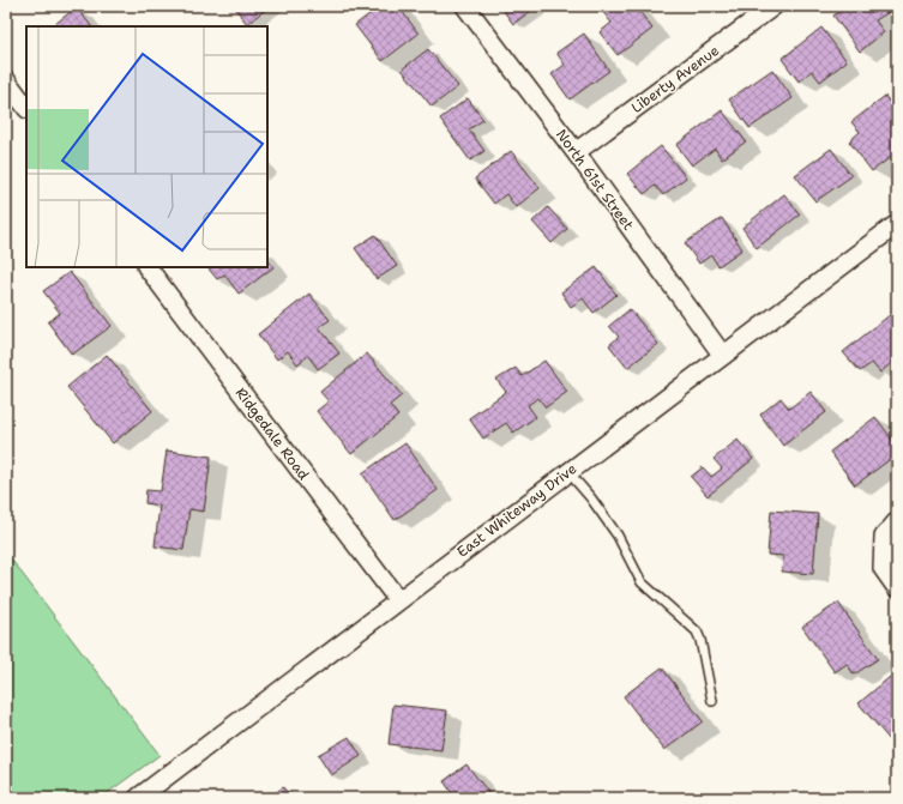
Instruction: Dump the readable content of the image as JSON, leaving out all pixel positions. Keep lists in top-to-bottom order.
{
  "streets": {
    "street": [
      "Liberty Avenue",
      "North 61st Street",
      "Ridgedale Road",
      "East Whiteway Drive"
    ]
  },
  "crossings": [
    ["Liberty Avenue", "North 61st Street"],
    ["North 61st Street", "East Whiteway Drive"],
    ["Ridgedale Road", "East Whiteway Drive"]
  ]
}
